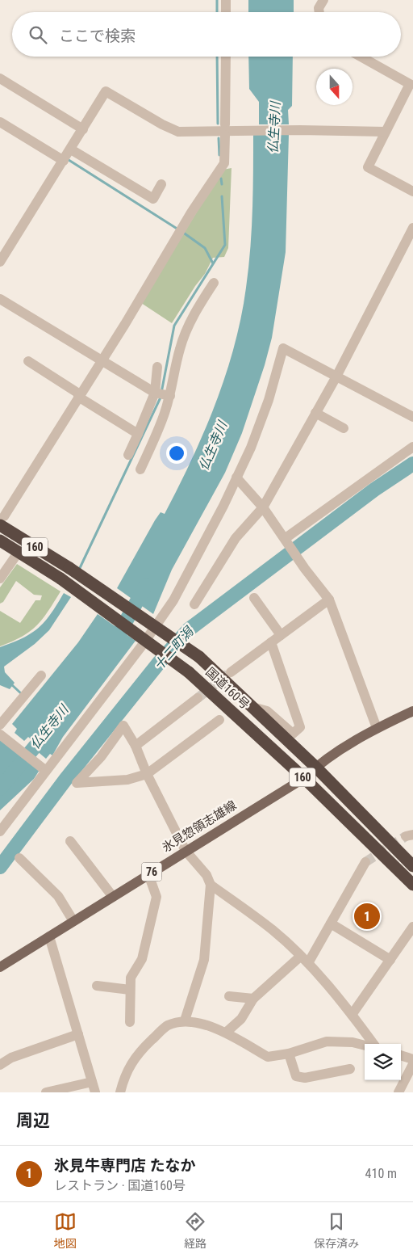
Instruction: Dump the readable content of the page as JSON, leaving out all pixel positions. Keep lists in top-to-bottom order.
{
  "streets": {
    "highway": ["160", "国道160号"],
    "main road": ["氷見惣領志雄線", "76"]
  },
  "crossings": [
    ["国道160号", "氷見惣領志雄線"]
  ],
  "water": ["仏生寺川", "十二町潟"],
  "north": "bottom",
  "page": {
    "search": "ここで検索",
    "pins": "1",
    "heading": "周辺",
    "list": [
      {
        "mark": "1",
        "name": "氷見牛専門店 たなか",
        "note": "レストラン · 国道160号",
        "value": "410 m"
      }
    ],
    "nav": ["地図", "経路", "保存済み"]
  }
}
